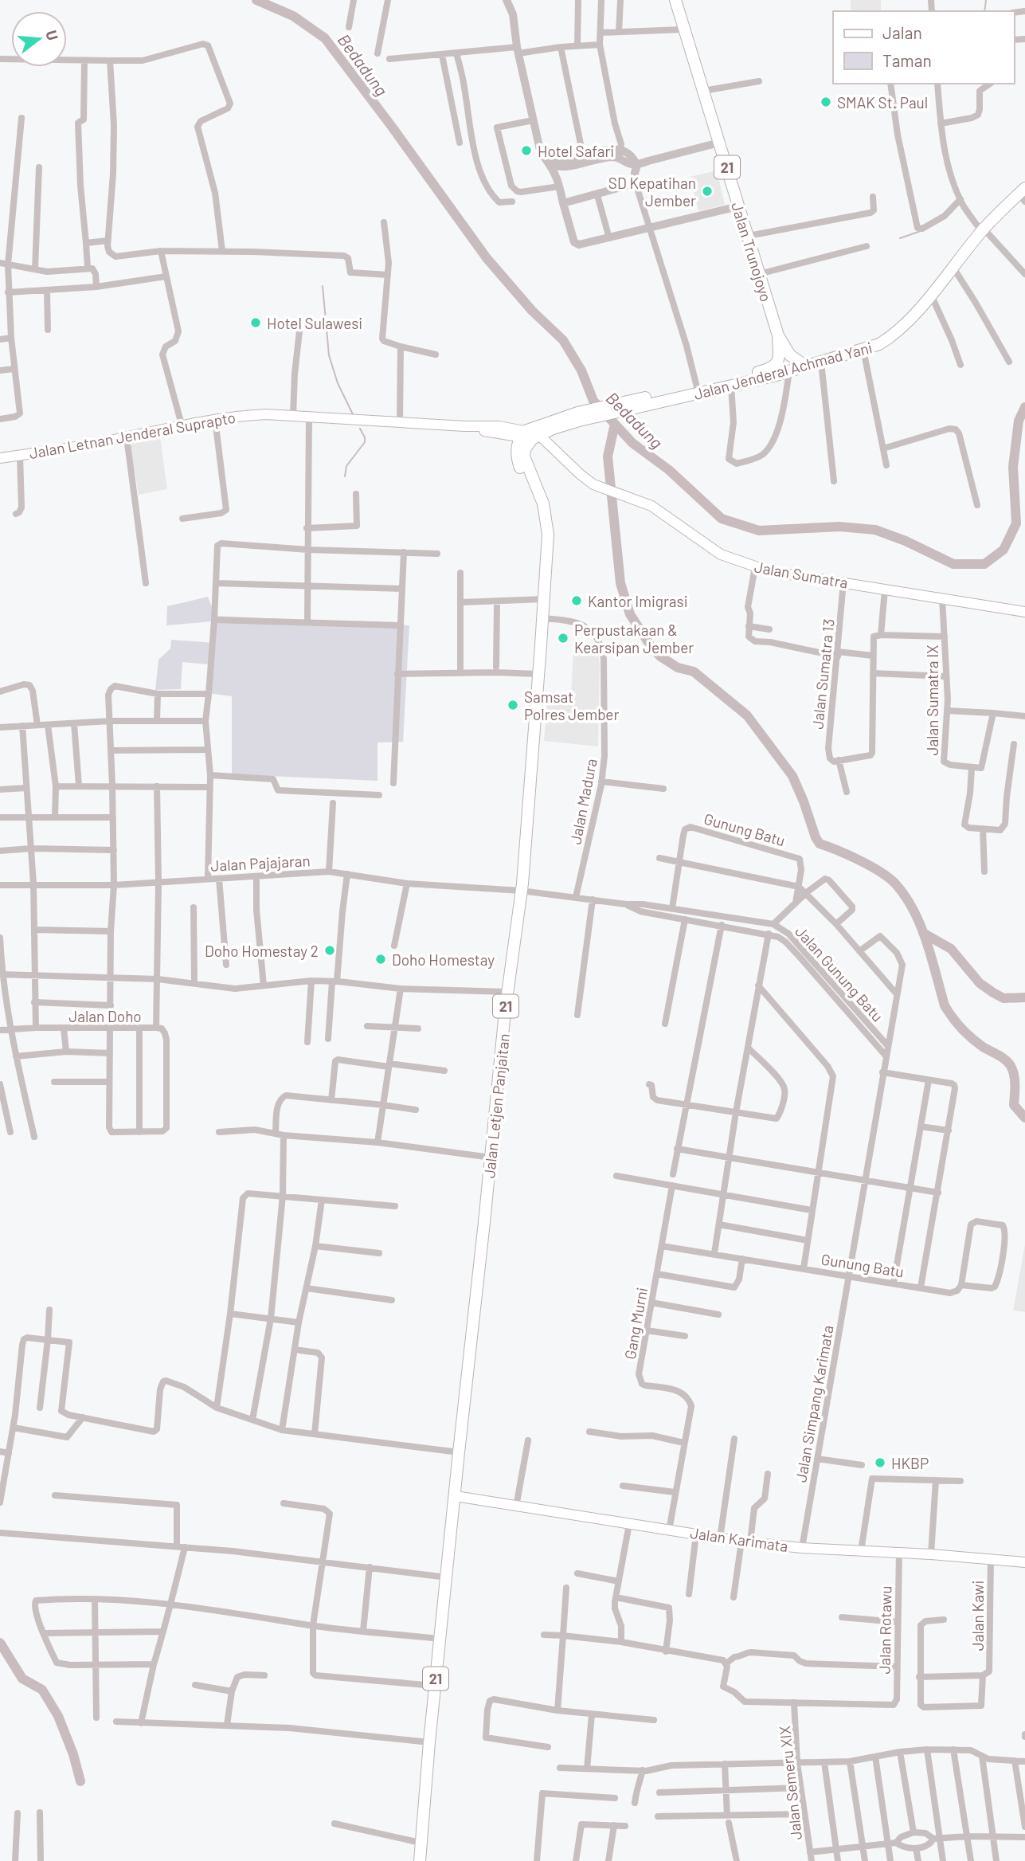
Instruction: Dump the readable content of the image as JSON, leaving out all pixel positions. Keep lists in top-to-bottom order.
{
  "streets": {
    "highway": [
      "21",
      "Jalan Trunojoyo",
      "Jalan Jenderal Achmad Yani",
      "Jalan Letjen Panjaitan"
    ],
    "main road": ["Jalan Letnan Jenderal Suprapto", "Jalan Sumatra", "Jalan Karimata"],
    "street": [
      "Jalan Sumatra 13",
      "Jalan Sumatra IX",
      "Jalan Madura",
      "Gunung Batu",
      "Jalan Pajajaran",
      "Jalan Gunung Batu",
      "Jalan Doho",
      "Gang Murni",
      "Jalan Simpang Karimata",
      "Jalan Kawi",
      "Jalan Rotawu",
      "Jalan Semeru XIX"
    ]
  },
  "crossings": [
    ["21", "Jalan Jenderal Achmad Yani"],
    ["21", "Jalan Letnan Jenderal Suprapto"],
    ["21", "Jalan Sumatra"],
    ["21", "Jalan Letjen Panjaitan"],
    ["21", "Jalan Karimata"],
    ["Jalan Trunojoyo", "Jalan Jenderal Achmad Yani"],
    ["Jalan Jenderal Achmad Yani", "Jalan Letnan Jenderal Suprapto"],
    ["Jalan Jenderal Achmad Yani", "Jalan Sumatra"],
    ["Jalan Letnan Jenderal Suprapto", "Jalan Sumatra"],
    ["Jalan Sumatra", "Jalan Sumatra 13"],
    ["Jalan Sumatra", "Jalan Sumatra IX"],
    ["Jalan Madura", "Jalan Gunung Batu"],
    ["Jalan Madura", "Jalan Letjen Panjaitan"],
    ["Gunung Batu", "Jalan Gunung Batu"],
    ["Gunung Batu", "Gang Murni"],
    ["Gunung Batu", "Jalan Simpang Karimata"],
    ["Jalan Pajajaran", "Jalan Gunung Batu"],
    ["Jalan Pajajaran", "Jalan Doho"],
    ["Jalan Pajajaran", "Jalan Letjen Panjaitan"],
    ["Jalan Gunung Batu", "Jalan Letjen Panjaitan"],
    ["Jalan Letjen Panjaitan", "Jalan Karimata"],
    ["Gang Murni", "Jalan Karimata"],
    ["Jalan Simpang Karimata", "Jalan Karimata"],
    ["Jalan Karimata", "Jalan Kawi"],
    ["Jalan Karimata", "Jalan Rotawu"],
    ["Jalan Rotawu", "Jalan Semeru XIX"]
  ],
  "water": ["Bedadung"],
  "places": [
    "SMAK St. Paul",
    "Hotel Safari",
    "SD Kepatihan Jember",
    "Hotel Sulawesi",
    "Kantor Imigrasi",
    "Perpustakaan & Kearsipan Jember",
    "Samsat Polres Jember",
    "Doho Homestay 2",
    "Doho Homestay",
    "HKBP"
  ],
  "legend": ["Jalan", "Taman"],
  "north": "right"
}
